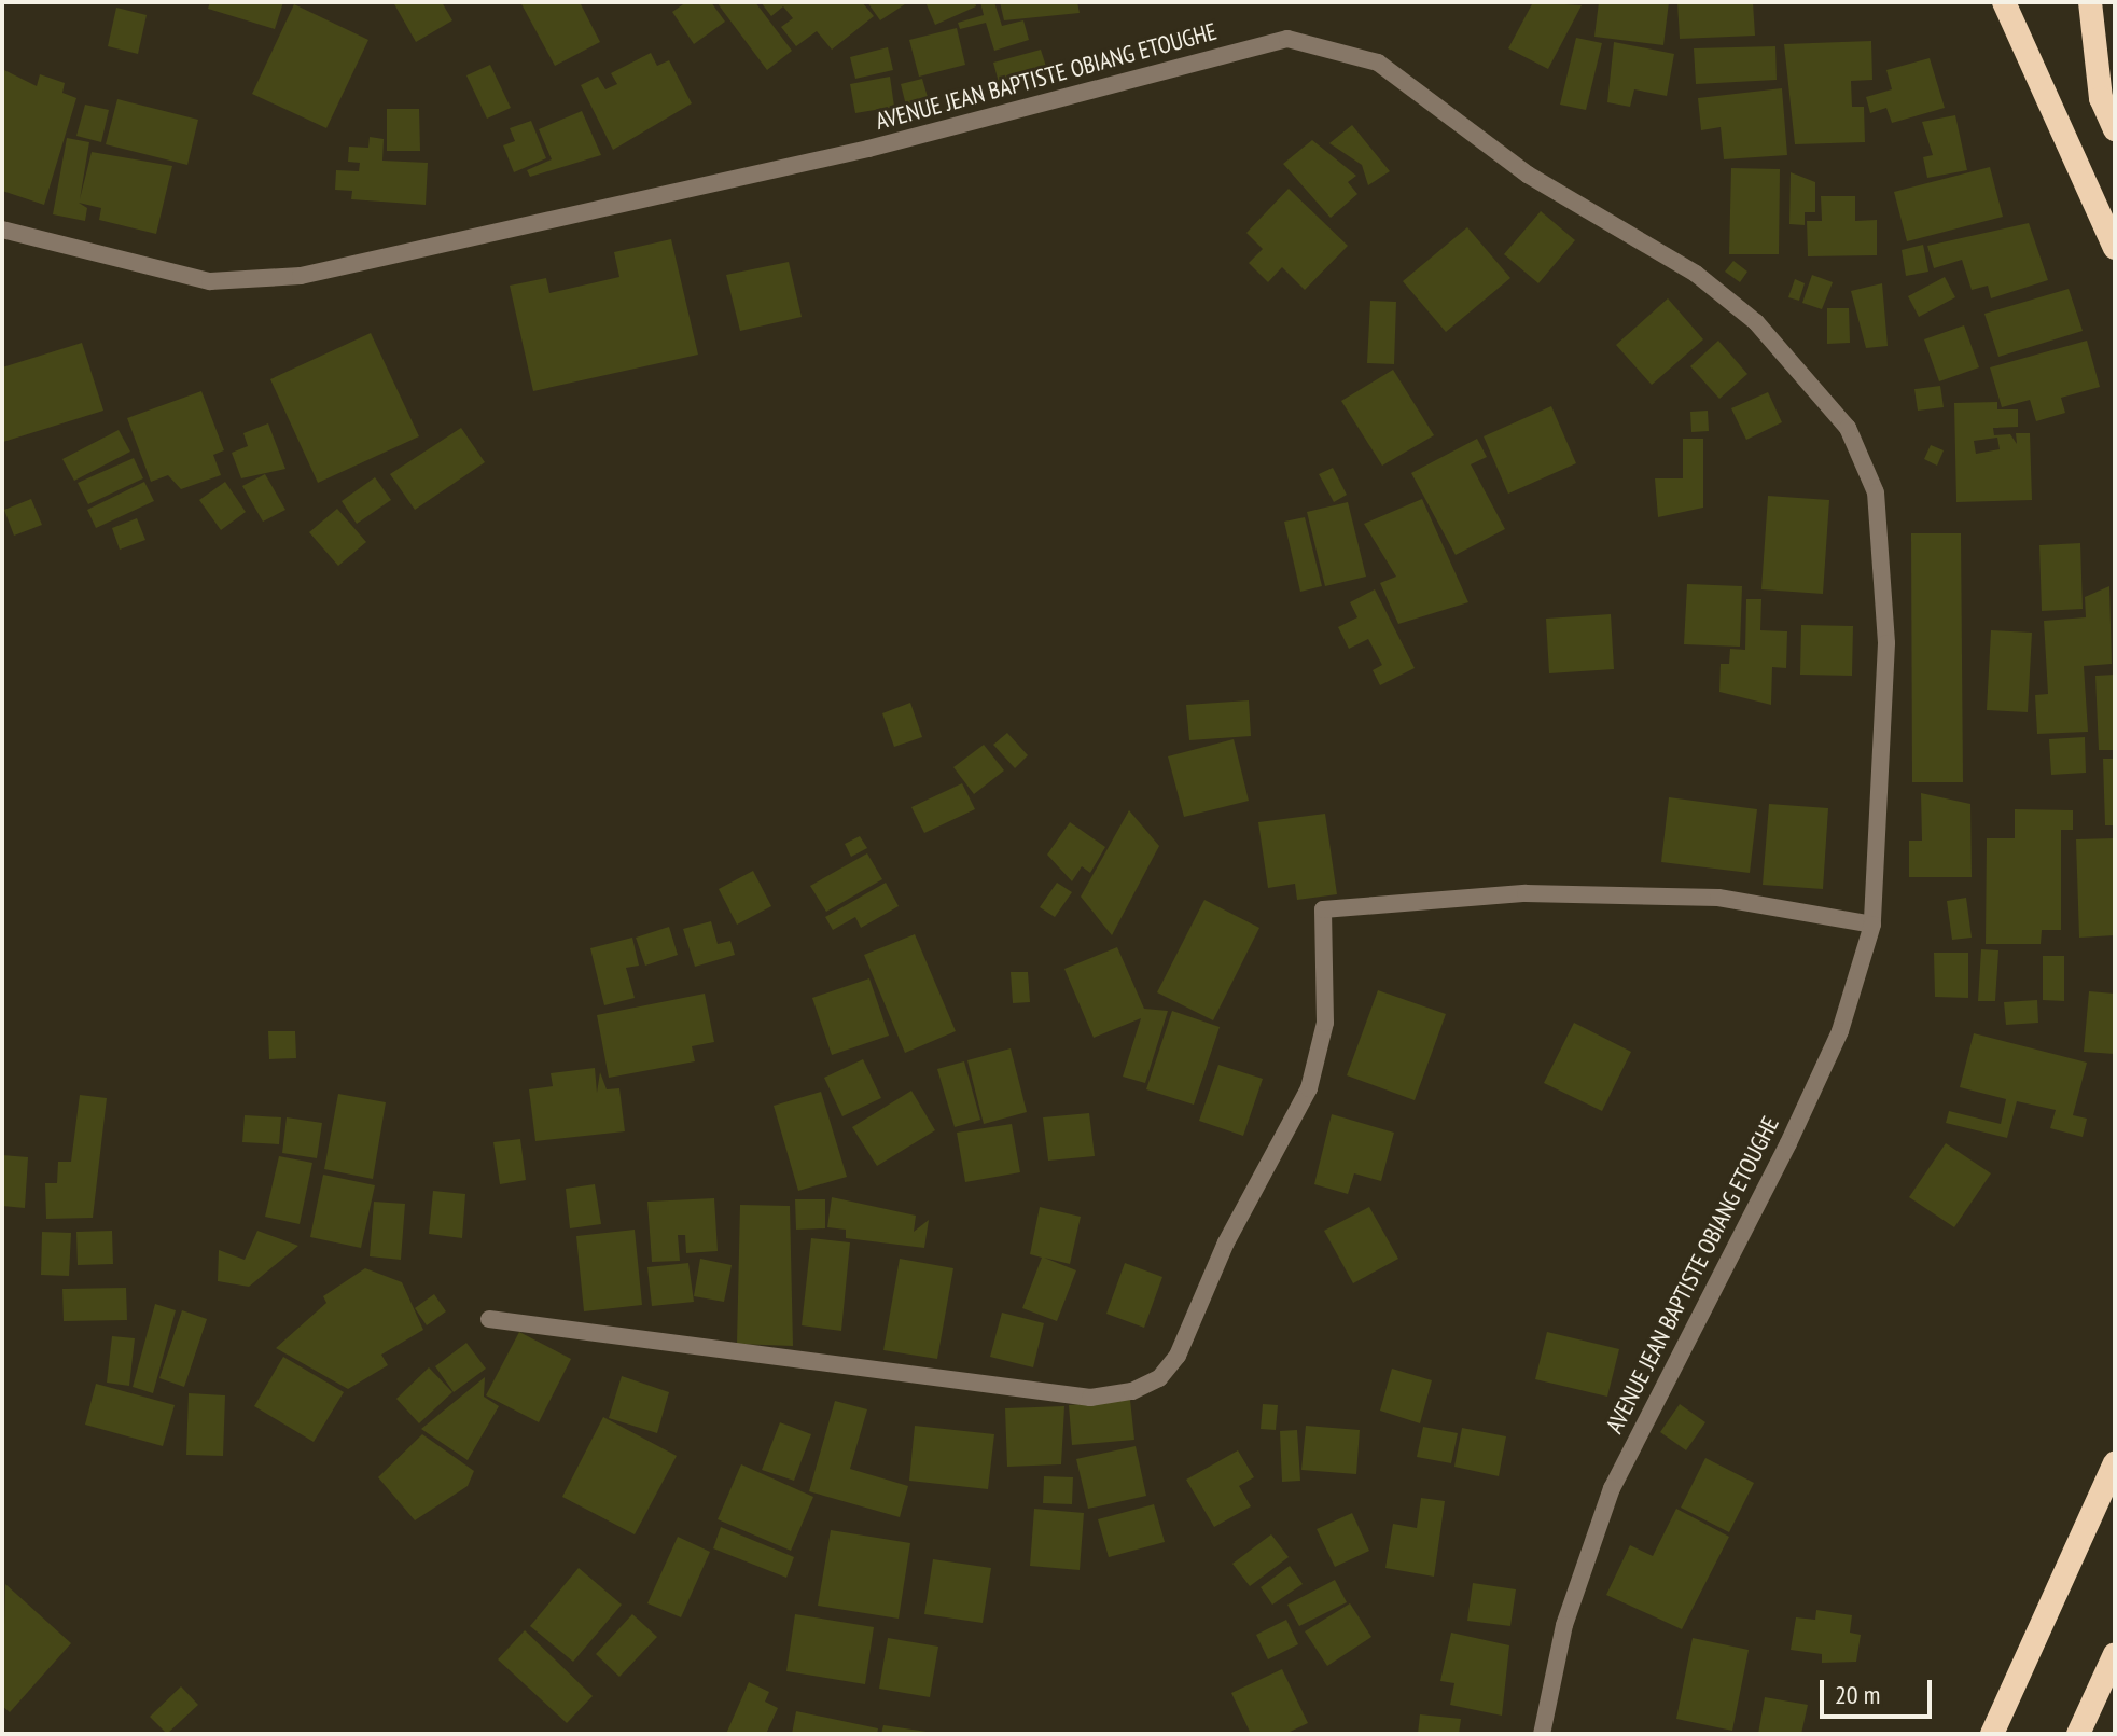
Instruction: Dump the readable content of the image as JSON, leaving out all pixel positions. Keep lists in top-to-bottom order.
{
  "streets": {
    "street": ["AVENUE JEAN BAPTISTE OBIANG ETOUGHE"]
  },
  "scale_bar": "20 m"
}
